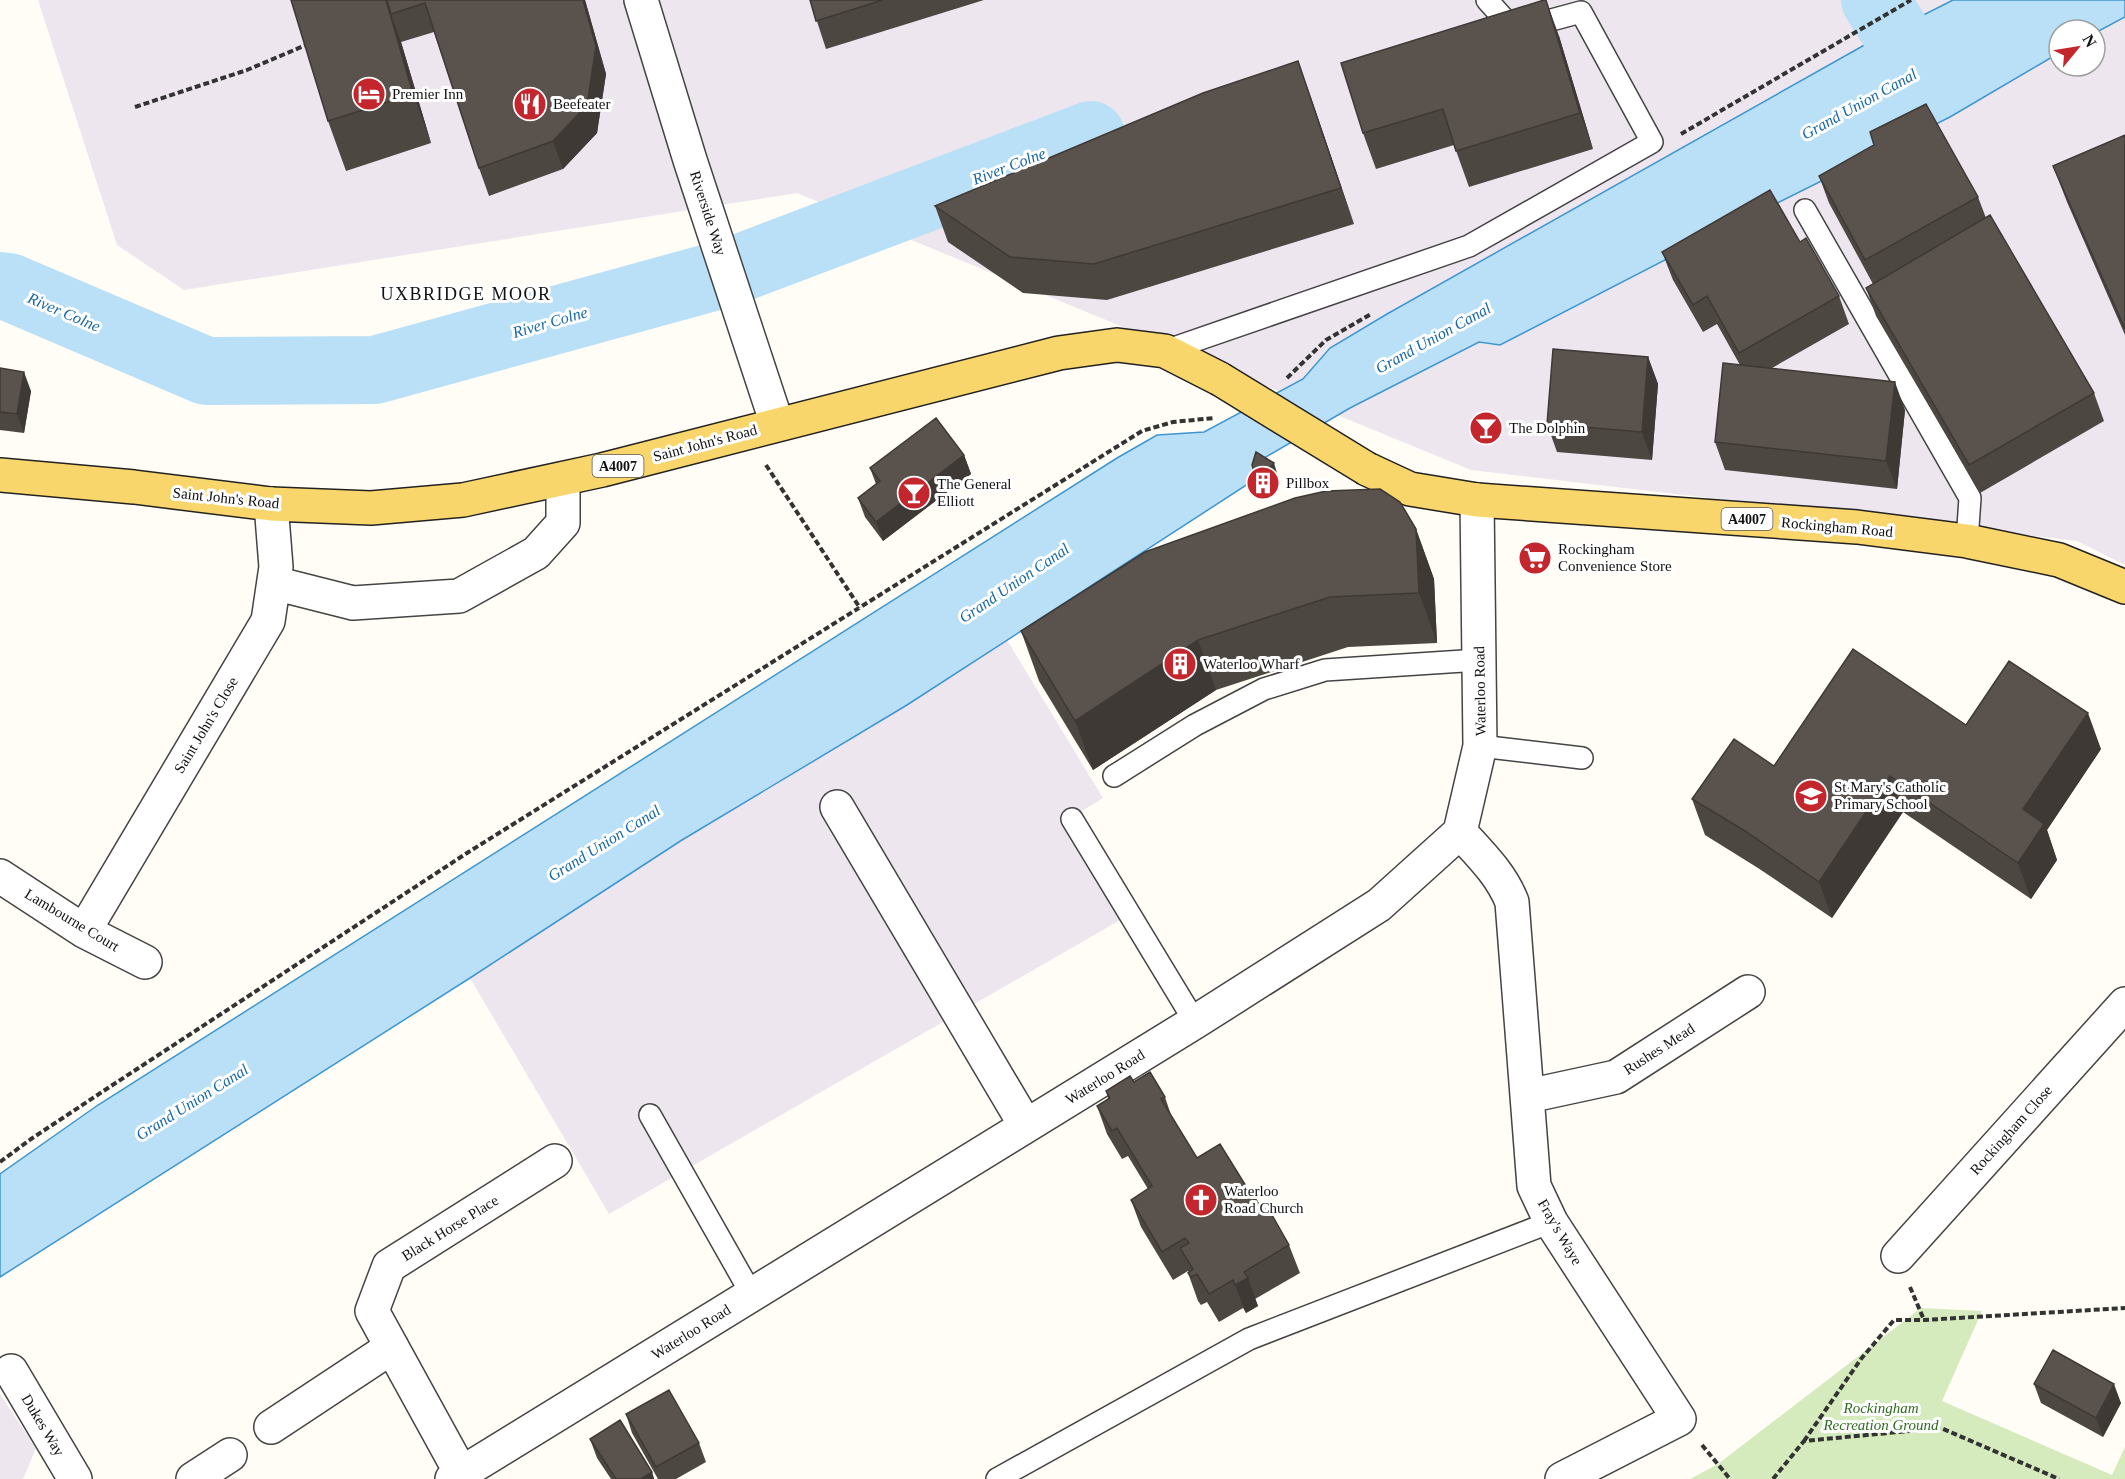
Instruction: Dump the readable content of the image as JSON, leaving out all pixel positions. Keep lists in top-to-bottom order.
{
  "streets": {
    "main road": ["Saint John's Road", "A4007", "Rockingham Road"],
    "street": [
      "Riverside Way",
      "Waterloo Road",
      "Saint John's Close",
      "Lambourne Court",
      "Rushes Mead",
      "Rockingham Close",
      "Black Horse Place",
      "Fray's Waye",
      "Dukes Way"
    ]
  },
  "crossings": [
    ["Riverside Way", "Saint John's Road"],
    ["Saint John's Road", "Rockingham Road"],
    ["Saint John's Road", "Saint John's Close"],
    ["Rockingham Road", "Waterloo Road"],
    ["Waterloo Road", "Black Horse Place"],
    ["Waterloo Road", "Fray's Waye"],
    ["Saint John's Close", "Lambourne Court"],
    ["Rushes Mead", "Fray's Waye"]
  ],
  "districts": ["UXBRIDGE MOOR"],
  "water": ["Grand Union Canal", "River Colne"],
  "parks": ["Rockingham Recreation Ground"],
  "places": {
    "hotel": ["Premier Inn"],
    "restaurant": ["Beefeater"],
    "bar": ["The Dolphin", "The General Elliott"],
    "building": ["Pillbox", "Waterloo Wharf"],
    "supermarket": ["Rockingham Convenience Store"],
    "school or university": ["St Mary's Catholic Primary School"],
    "church": ["Waterloo Road Church"]
  },
  "north": "top right"
}
